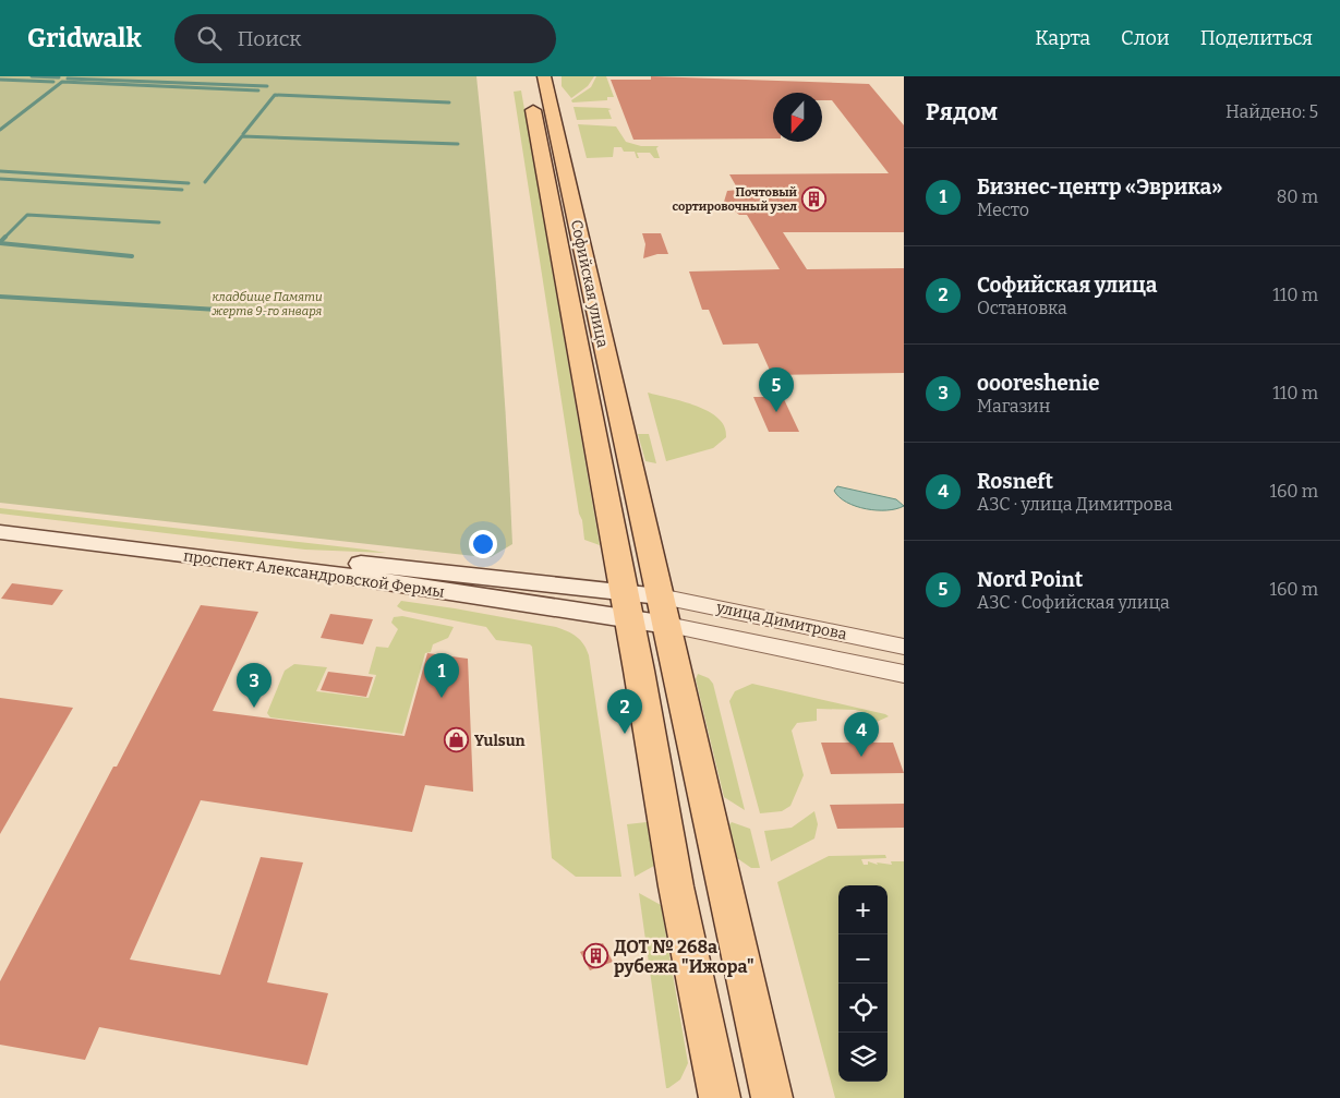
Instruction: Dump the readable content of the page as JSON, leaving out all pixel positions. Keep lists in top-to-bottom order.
{
  "streets": {
    "main road": ["Софийская улица", "проспект Александровской Фермы"],
    "street": ["улица Димитрова"]
  },
  "crossings": [
    ["Софийская улица", "проспект Александровской Фермы"],
    ["Софийская улица", "улица Димитрова"]
  ],
  "parks": ["кладбище Памяти жертв 9-го января"],
  "places": {
    "building": ["Почтовый сортировочный узел", "ДОТ № 268а рубежа \"Ижора\""],
    "shop": ["Yulsun"]
  },
  "north": "bottom",
  "page": {
    "header": "Gridwalk",
    "search": "Поиск",
    "nav": ["Карта", "Слои", "Поделиться"],
    "heading": ["Рядом", "Найдено: 5"],
    "list": [
      {
        "mark": "1",
        "name": "Бизнес-центр «Эврика»",
        "note": "Место",
        "value": "80 m"
      },
      {
        "mark": "2",
        "name": "Софийская улица",
        "note": "Остановка",
        "value": "110 m"
      },
      {
        "mark": "3",
        "name": "oooreshenie",
        "note": "Магазин",
        "value": "110 m"
      },
      {
        "mark": "4",
        "name": "Rosneft",
        "note": "АЗС · улица Димитрова",
        "value": "160 m"
      },
      {
        "mark": "5",
        "name": "Nord Point",
        "note": "АЗС · Софийская улица",
        "value": "160 m"
      }
    ],
    "pins": [
      "5",
      "1",
      "3",
      "2",
      "4"
    ],
    "map_buttons": ["+", "−"]
  }
}
